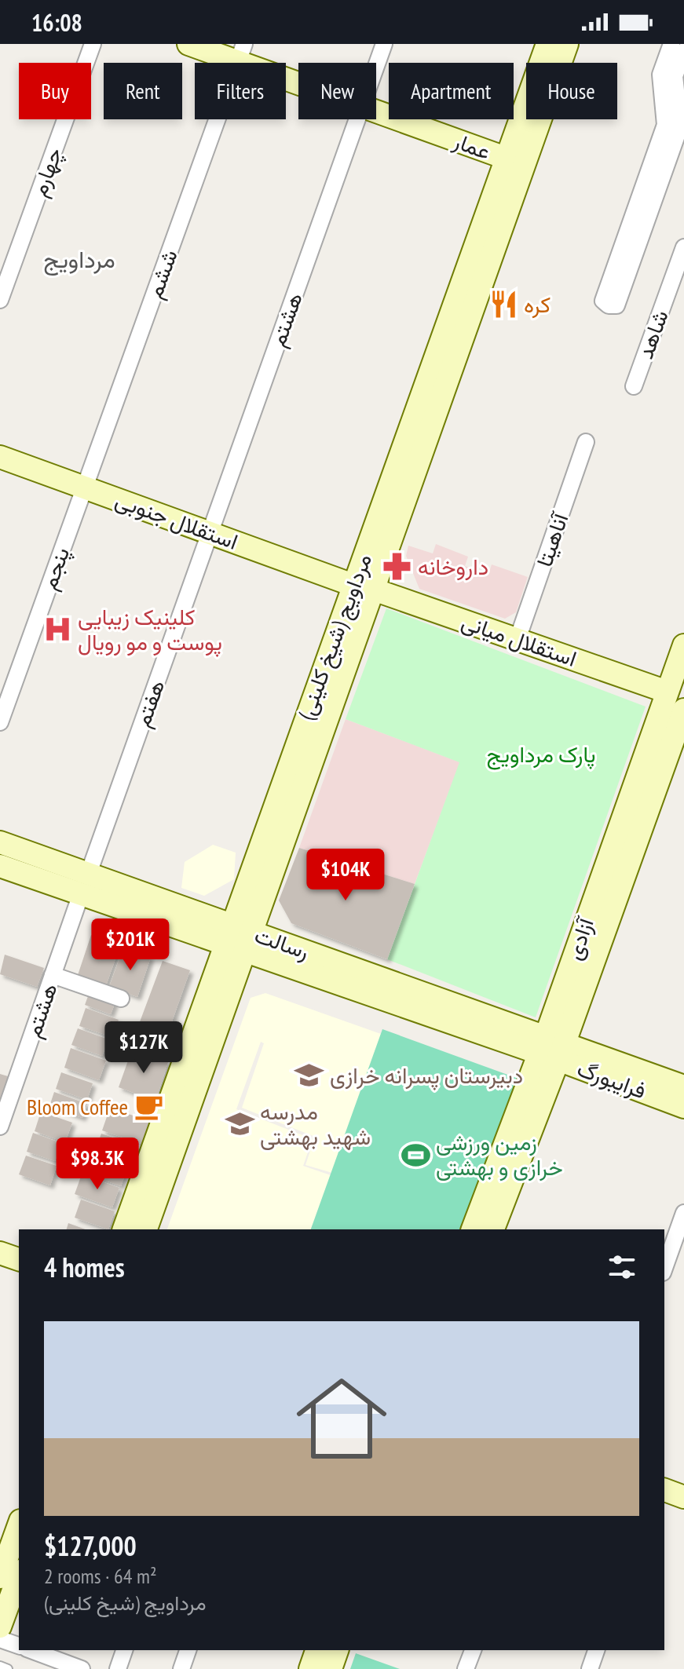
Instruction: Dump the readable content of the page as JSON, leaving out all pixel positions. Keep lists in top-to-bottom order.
{
  "streets": {
    "main road": [
      "عمار",
      "استقلال جنوبی",
      "مرداویج (شیخ کلینی)",
      "استقلال میانی",
      "آزادی",
      "رسالت",
      "فرایبورگ"
    ],
    "street": [
      "چهارم",
      "ششم",
      "هشتم",
      "شاهد",
      "آناهیتا",
      "پنجم",
      "هفتم"
    ]
  },
  "crossings": [
    ["عمار", "ششم"],
    ["عمار", "مرداویج (شیخ کلینی)"],
    ["ششم", "استقلال جنوبی"],
    ["ششم", "پنجم"],
    ["هشتم", "استقلال جنوبی"],
    ["هشتم", "هفتم"],
    ["هشتم", "رسالت"],
    ["استقلال جنوبی", "پنجم"],
    ["استقلال جنوبی", "مرداویج (شیخ کلینی)"],
    ["استقلال جنوبی", "استقلال میانی"],
    ["استقلال جنوبی", "هفتم"],
    ["آناهیتا", "استقلال میانی"],
    ["مرداویج (شیخ کلینی)", "استقلال میانی"],
    ["مرداویج (شیخ کلینی)", "رسالت"],
    ["استقلال میانی", "آزادی"],
    ["هفتم", "رسالت"],
    ["آزادی", "رسالت"],
    ["آزادی", "فرایبورگ"],
    ["رسالت", "فرایبورگ"]
  ],
  "districts": ["مرداویج"],
  "parks": ["پارک مرداویج"],
  "places": {
    "restaurant": ["کره"],
    "pharmacy": ["داروخانه"],
    "hospital": ["کلینیک زیبایی پوست و مو رویال"],
    "school or university": ["دبیرستان پسرانه خرازی", "مدرسه شهید بهشتی"],
    "cafe": ["Bloom Coffee"],
    "sports": ["زمین ورزشی خرازی و بهشتی"]
  },
  "page": {
    "status": "16:08",
    "chip": [
      "Buy",
      "Rent",
      "Filters",
      "New",
      "Apartment",
      "House"
    ],
    "price": [
      "$104K",
      "$201K",
      "$127K",
      "$98.3K"
    ],
    "heading": "4 homes",
    "list": [
      {
        "name": "$127,000",
        "note": "2 rooms · 64 m² · مرداویج (شیخ کلینی)"
      }
    ]
  }
}
